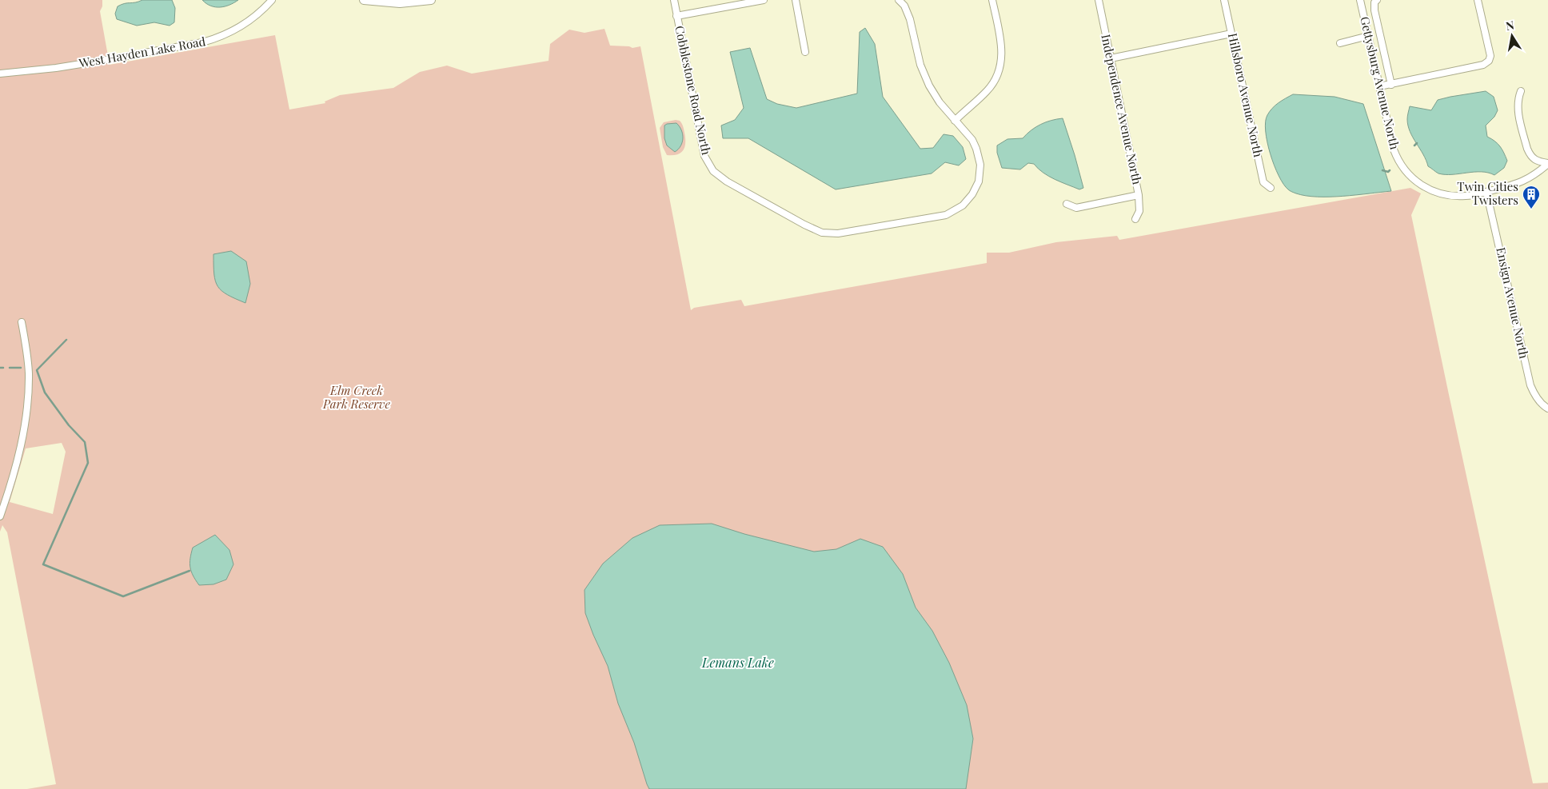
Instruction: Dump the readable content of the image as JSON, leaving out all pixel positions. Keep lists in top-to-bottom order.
{
  "streets": {
    "street": [
      "West Hayden Lake Road",
      "Gettysburg Avenue North",
      "Cobblestone Road North",
      "Hillsboro Avenue North",
      "Independence Avenue North",
      "Ensign Avenue North"
    ]
  },
  "crossings": [
    ["Gettysburg Avenue North", "Ensign Avenue North"]
  ],
  "water": ["Lemans Lake"],
  "parks": ["Elm Creek Park Reserve"],
  "places": {
    "building": ["Twin Cities Twisters"]
  },
  "north": "top"
}
